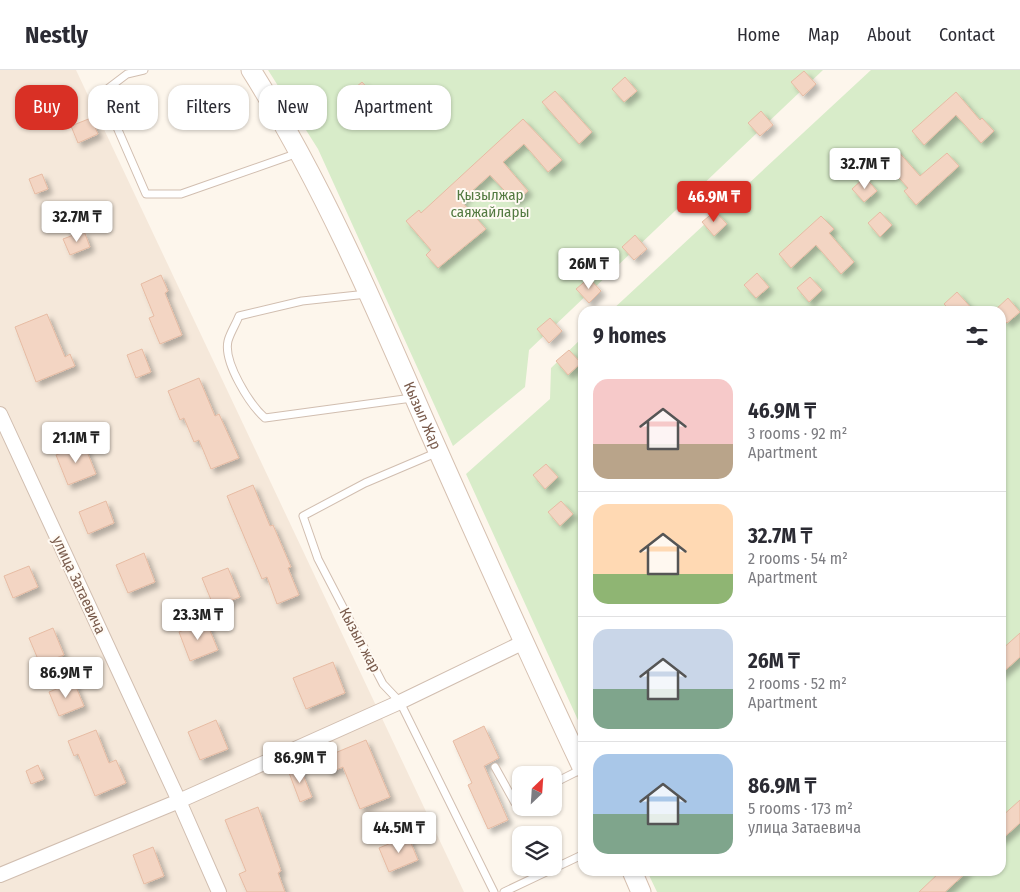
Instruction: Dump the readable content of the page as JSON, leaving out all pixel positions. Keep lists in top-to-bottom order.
{
  "streets": {
    "main road": ["Кызыл Жар"],
    "street": ["улица Затаевича"],
    "lane": ["Кызыл жар"]
  },
  "crossings": [
    ["Кызыл Жар", "Кызыл жар"]
  ],
  "parks": ["Қызылжар саяжайлары"],
  "north": "top right",
  "page": {
    "header": "Nestly",
    "nav": [
      "Home",
      "Map",
      "About",
      "Contact"
    ],
    "chip": [
      "Buy",
      "Rent",
      "Filters",
      "New",
      "Apartment"
    ],
    "price": [
      "32.7M ₸",
      "46.9M ₸",
      "32.7M ₸",
      "26M ₸",
      "21.1M ₸",
      "23.3M ₸",
      "86.9M ₸",
      "86.9M ₸",
      "44.5M ₸"
    ],
    "heading": "9 homes",
    "list": [
      {
        "name": "46.9M ₸",
        "note": "3 rooms · 92 m² · Apartment"
      },
      {
        "name": "32.7M ₸",
        "note": "2 rooms · 54 m² · Apartment"
      },
      {
        "name": "26M ₸",
        "note": "2 rooms · 52 m² · Apartment"
      },
      {
        "name": "86.9M ₸",
        "note": "5 rooms · 173 m² · улица Затаевича"
      }
    ]
  }
}
